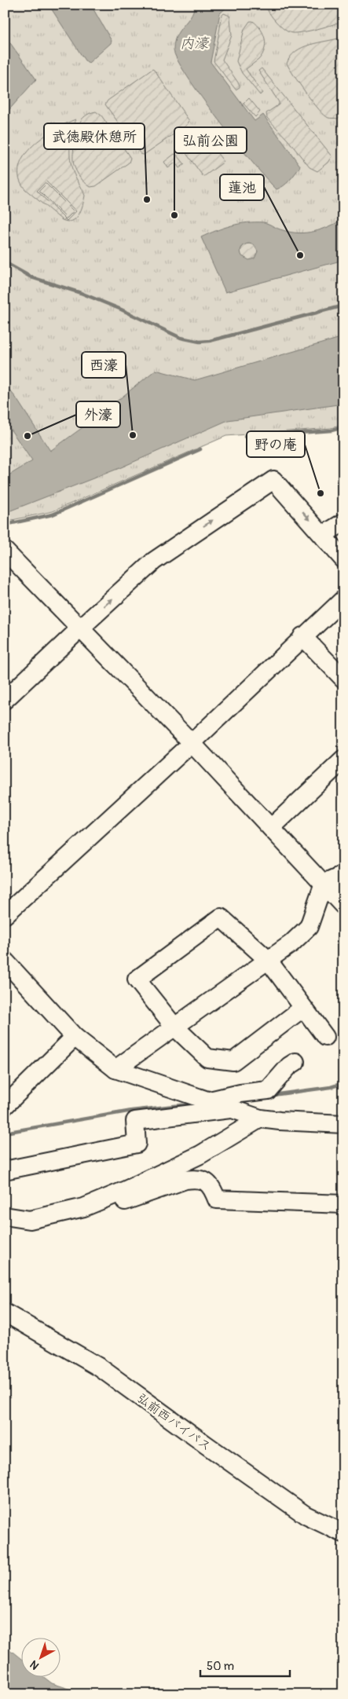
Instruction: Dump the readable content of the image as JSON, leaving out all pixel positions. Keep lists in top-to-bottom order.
{
  "streets": {
    "street": ["弘前西バイパス"]
  },
  "water": ["内濠"],
  "places": [
    "武徳殿休憩所",
    "弘前公園",
    "蓮池",
    "西濠",
    "外濠",
    "野の庵"
  ],
  "scale_bar": "50 m",
  "north": "bottom left"
}
